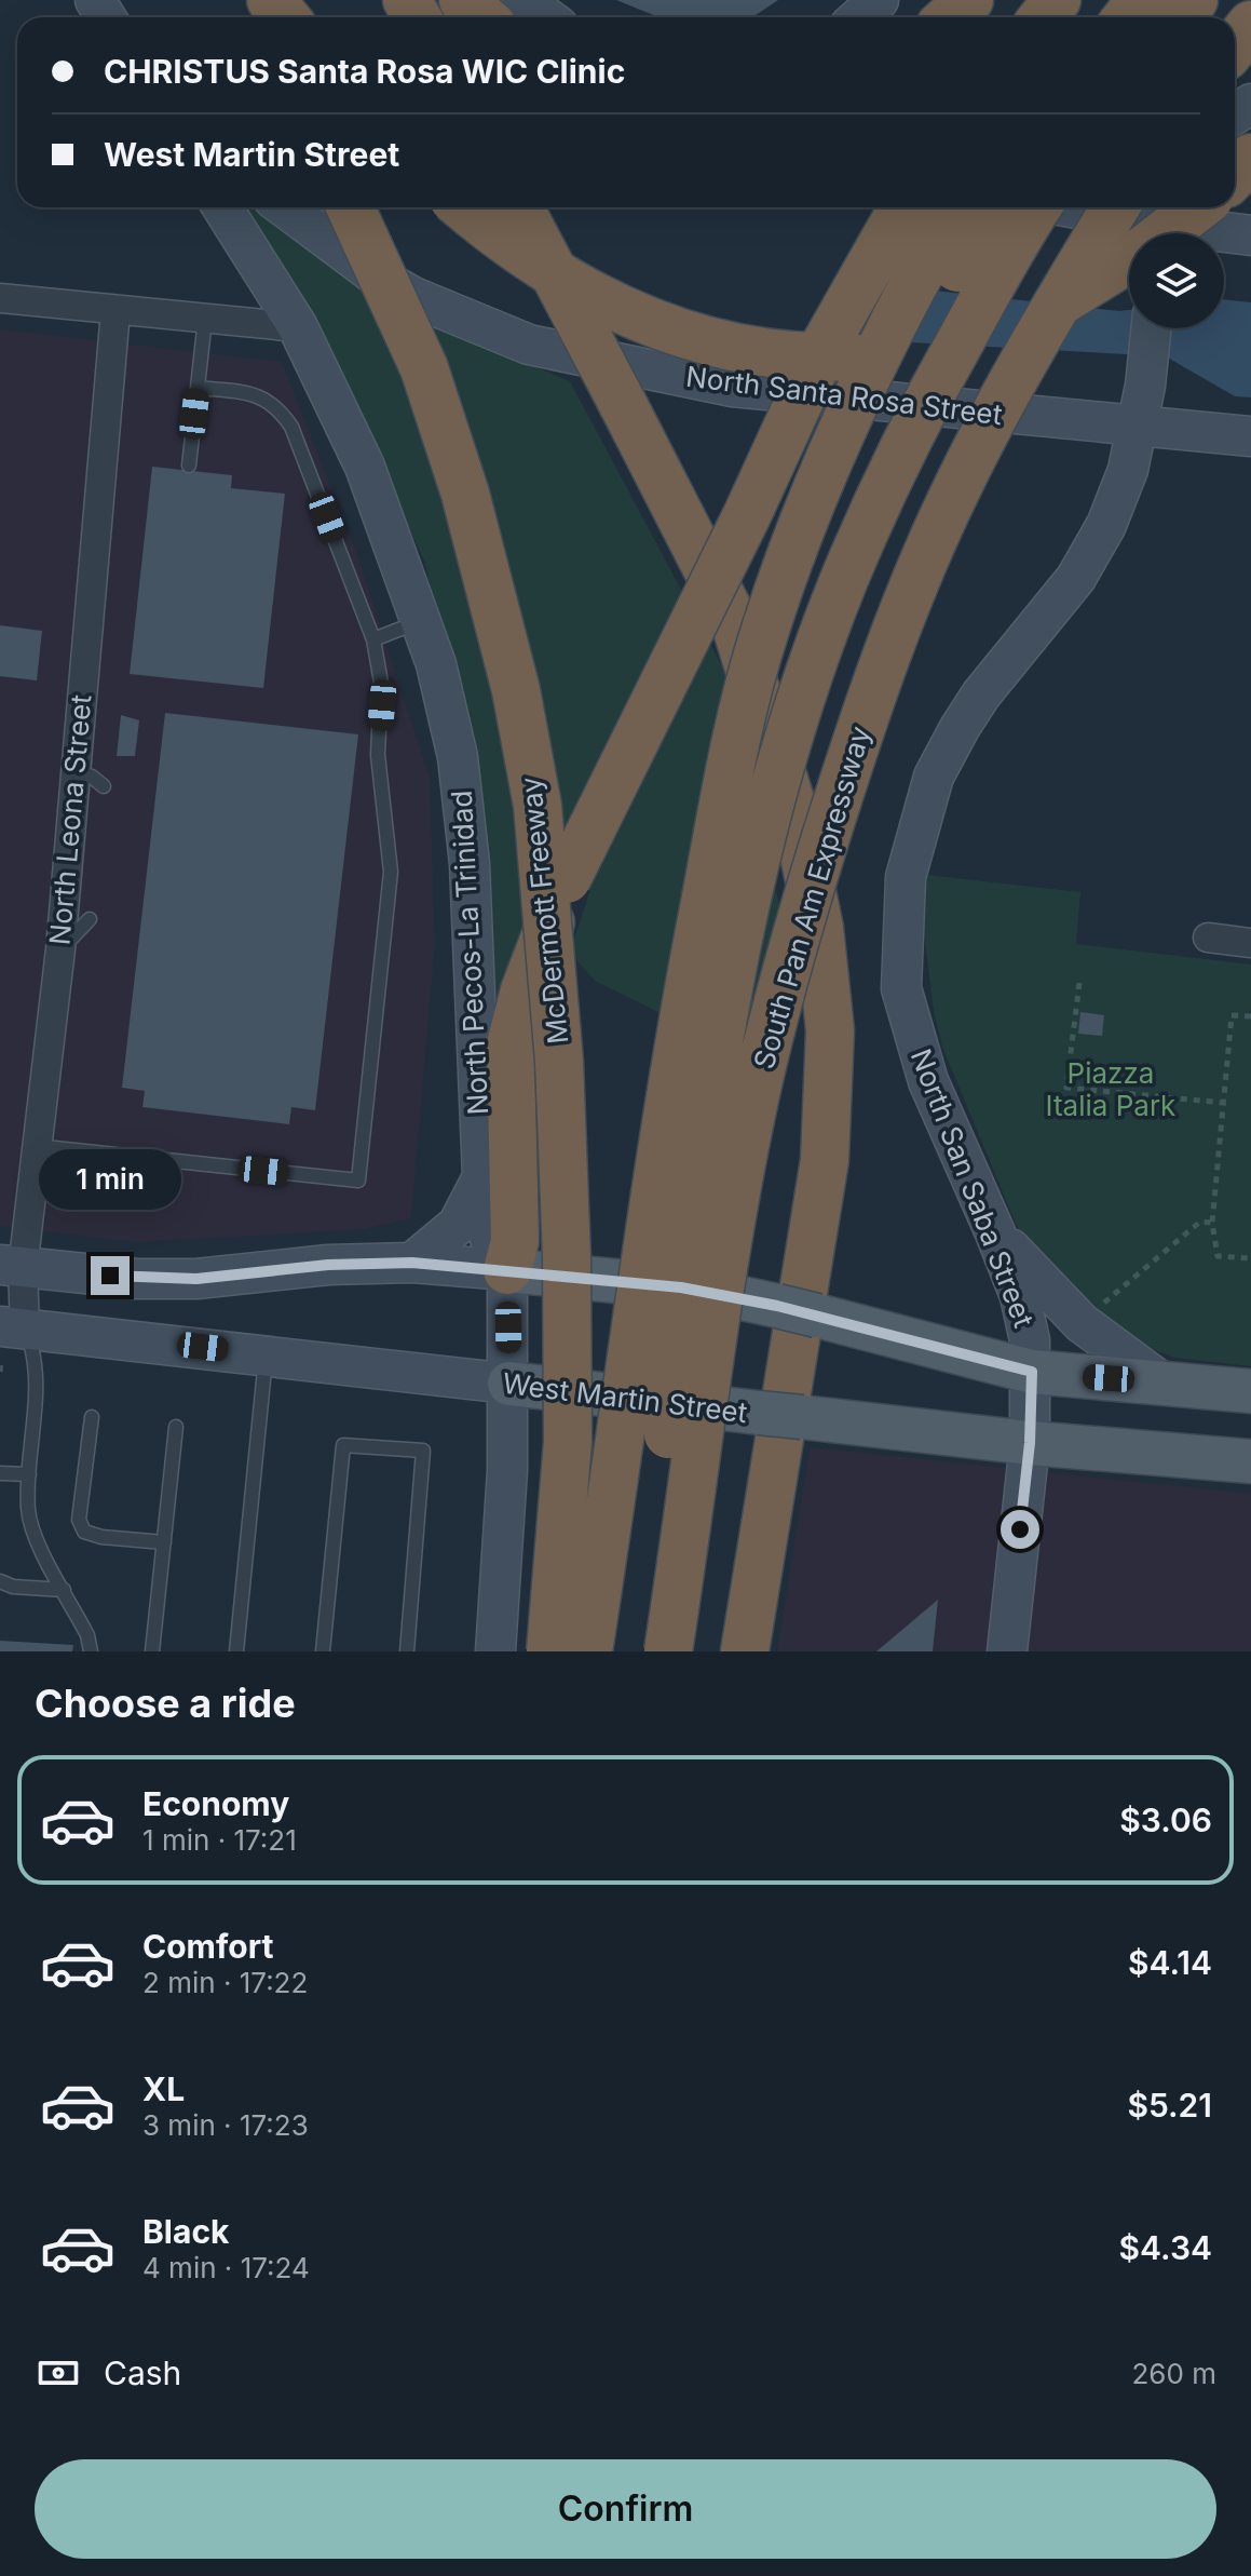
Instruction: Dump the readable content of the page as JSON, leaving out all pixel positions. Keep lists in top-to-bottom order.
{
  "streets": {
    "highway": ["South Pan Am Expressway", "McDermott Freeway"],
    "main road": [
      "North Santa Rosa Street",
      "North Pecos-La Trinidad",
      "North San Saba Street",
      "West Martin Street"
    ],
    "street": ["North Leona Street"]
  },
  "crossings": [
    ["North Santa Rosa Street", "North San Saba Street"],
    ["North Leona Street", "West Martin Street"],
    ["North Pecos-La Trinidad", "West Martin Street"],
    ["North San Saba Street", "West Martin Street"]
  ],
  "parks": ["Piazza Italia Park"],
  "page": {
    "banner": ["CHRISTUS Santa Rosa WIC Clinic", "West Martin Street"],
    "bubble": "1 min",
    "heading": "Choose a ride",
    "list": [
      {
        "name": "Economy",
        "note": "1 min · 17:21",
        "value": "$3.06"
      },
      {
        "name": "Comfort",
        "note": "2 min · 17:22",
        "value": "$4.14"
      },
      {
        "name": "XL",
        "note": "3 min · 17:23",
        "value": "$5.21"
      },
      {
        "name": "Black",
        "note": "4 min · 17:24",
        "value": "$4.34"
      }
    ],
    "pay": ["Cash", "260 m"],
    "buttons": "Confirm"
  }
}
